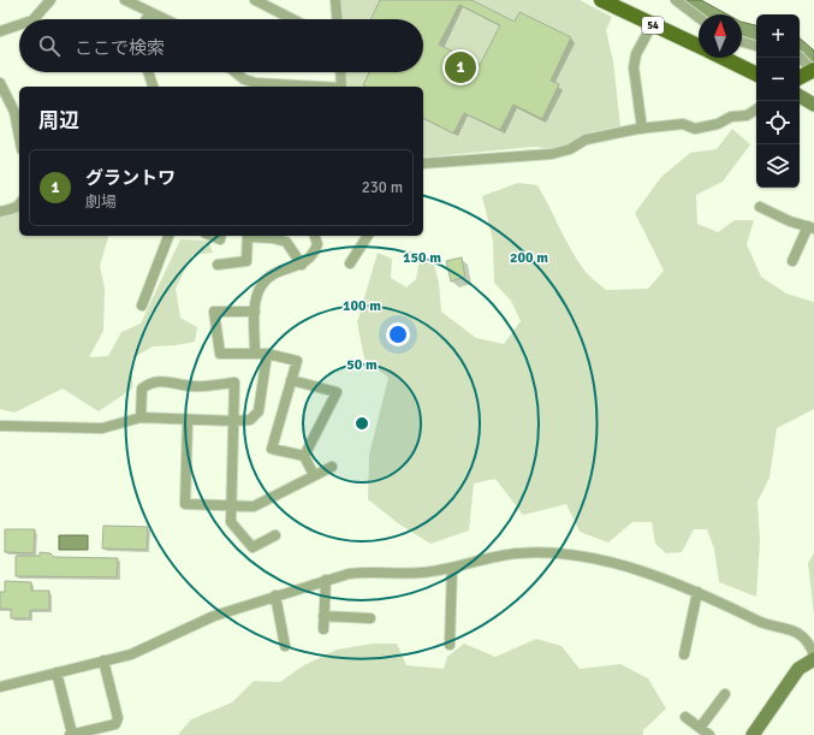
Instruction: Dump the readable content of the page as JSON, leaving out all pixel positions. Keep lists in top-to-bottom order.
{
  "streets": {
    "main road": ["54"]
  },
  "north": "top",
  "page": {
    "map_buttons": ["+", "−"],
    "search": "ここで検索",
    "pins": "1",
    "heading": "周辺",
    "list": [
      {
        "mark": "1",
        "name": "グラントワ",
        "note": "劇場",
        "value": "230 m"
      }
    ]
  },
  "rings": [
    "200 m",
    "150 m",
    "100 m",
    "50 m"
  ]
}
